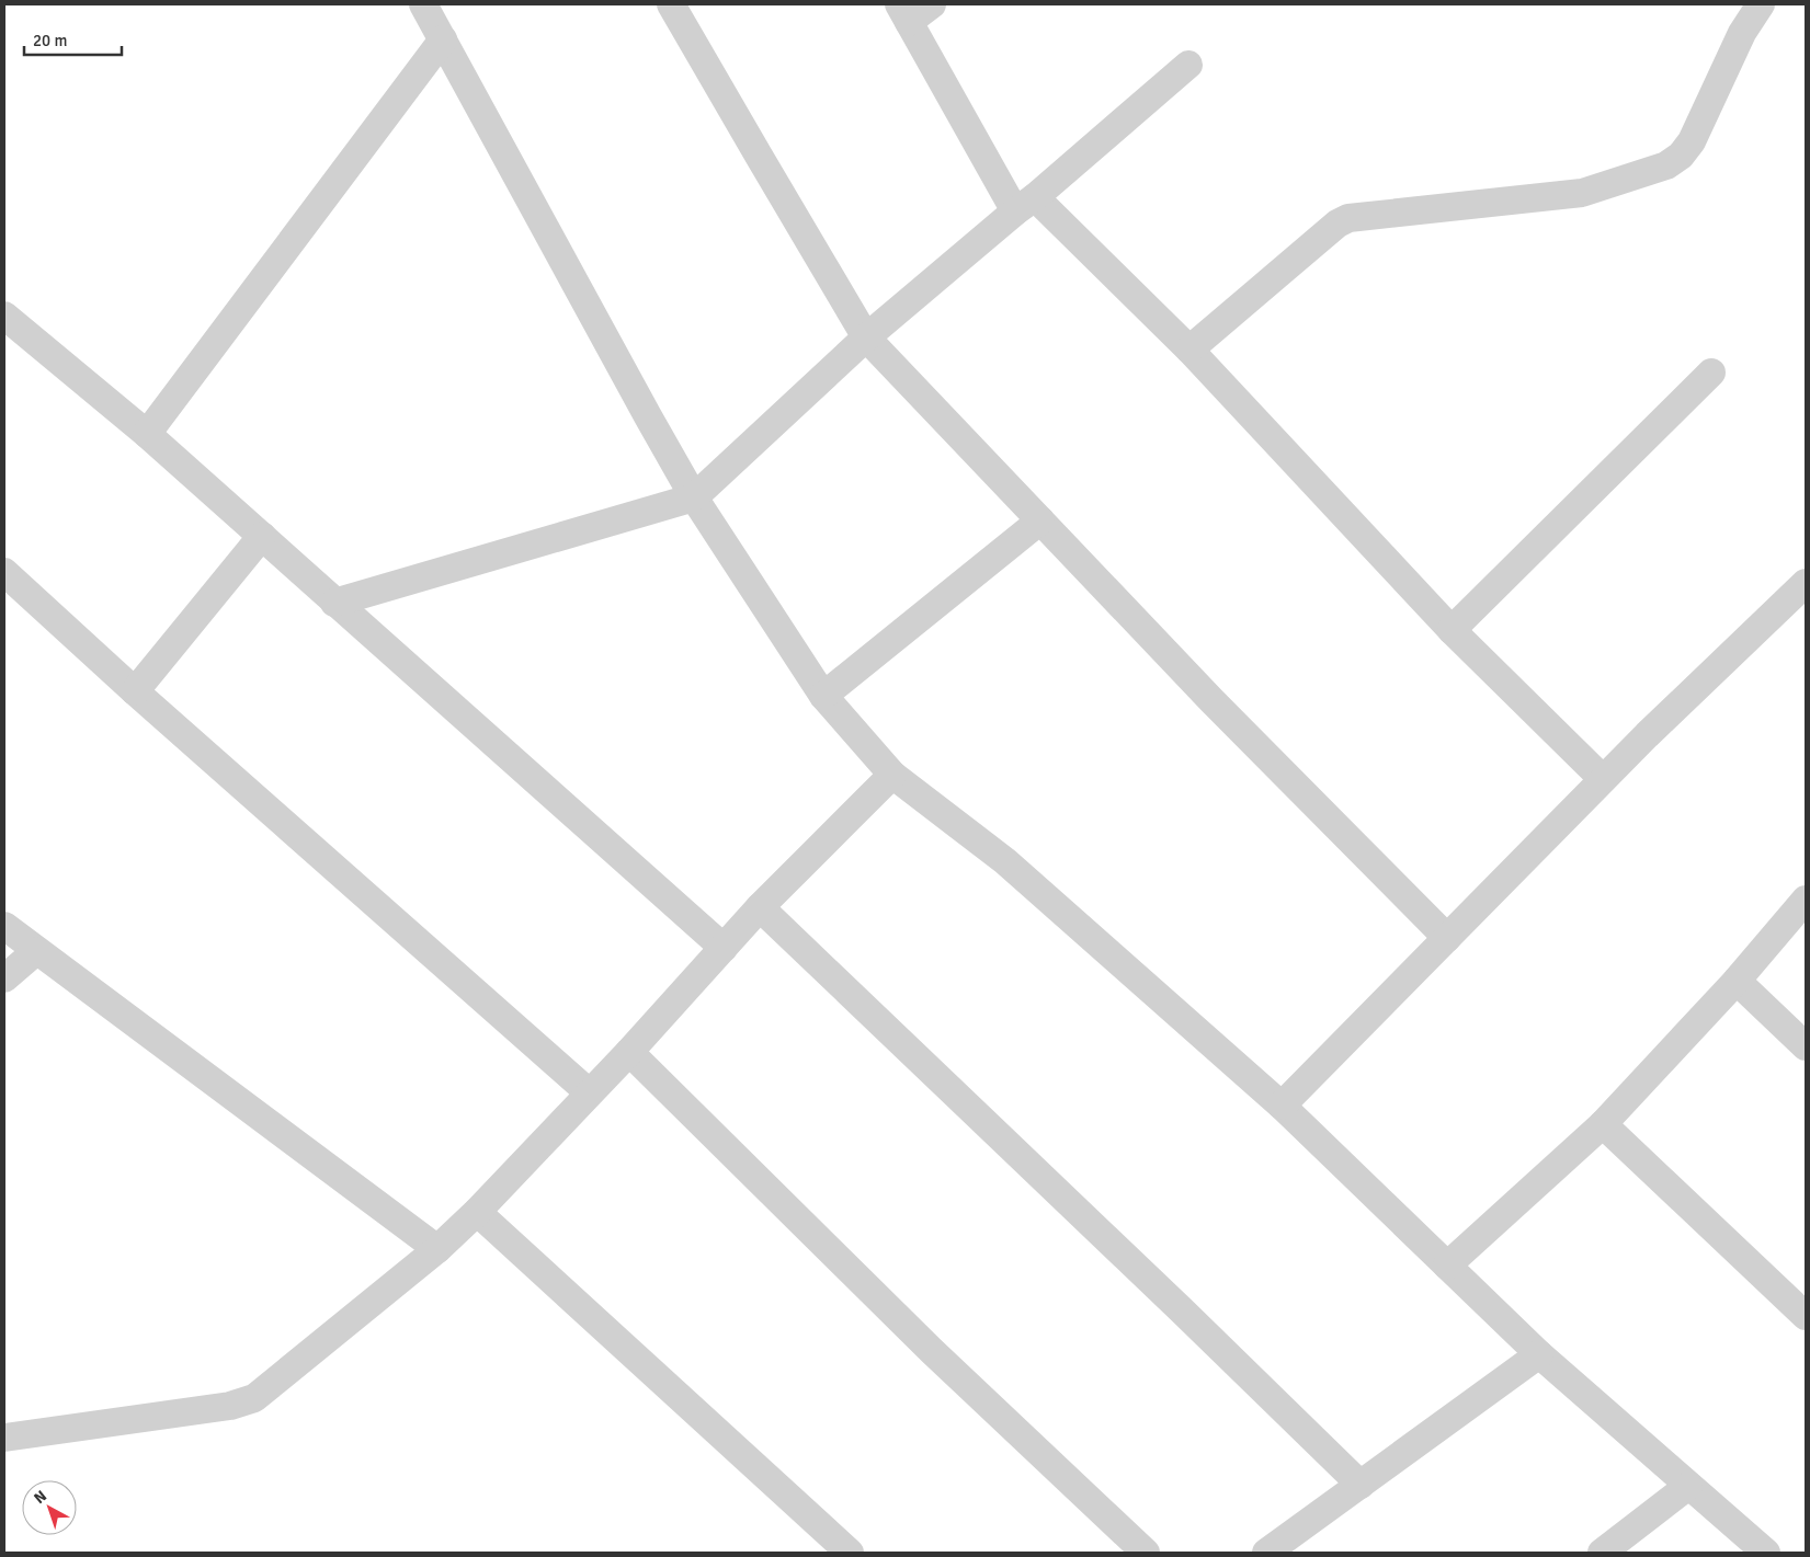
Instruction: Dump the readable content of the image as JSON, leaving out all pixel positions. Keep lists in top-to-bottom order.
{
  "scale_bar": "20 m",
  "north": "top left"
}
